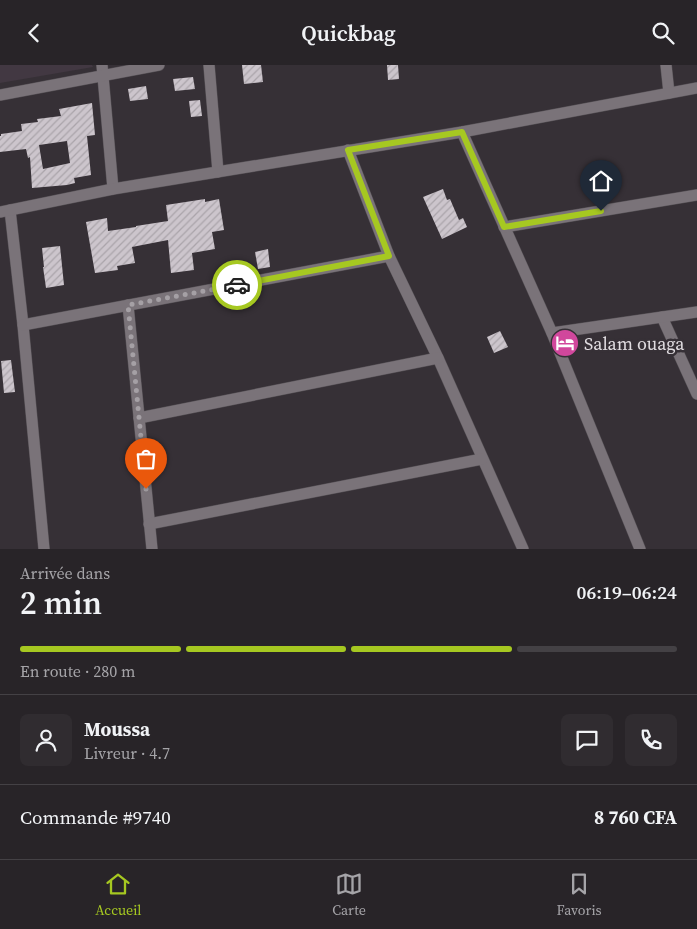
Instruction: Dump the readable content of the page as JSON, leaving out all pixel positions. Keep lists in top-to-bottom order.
{
  "places": {
    "hotel": ["Salam ouaga"]
  },
  "page": {
    "header": "Quickbag",
    "heading": ["2 min", "Arrivée dans", "06:19–06:24"],
    "panel": [
      "Moussa",
      "Livreur · 4.7",
      "Commande #9740",
      "8 760 CFA"
    ],
    "bar": "En route · 280 m",
    "tabs": ["Accueil", "Carte", "Favoris"]
  }
}
